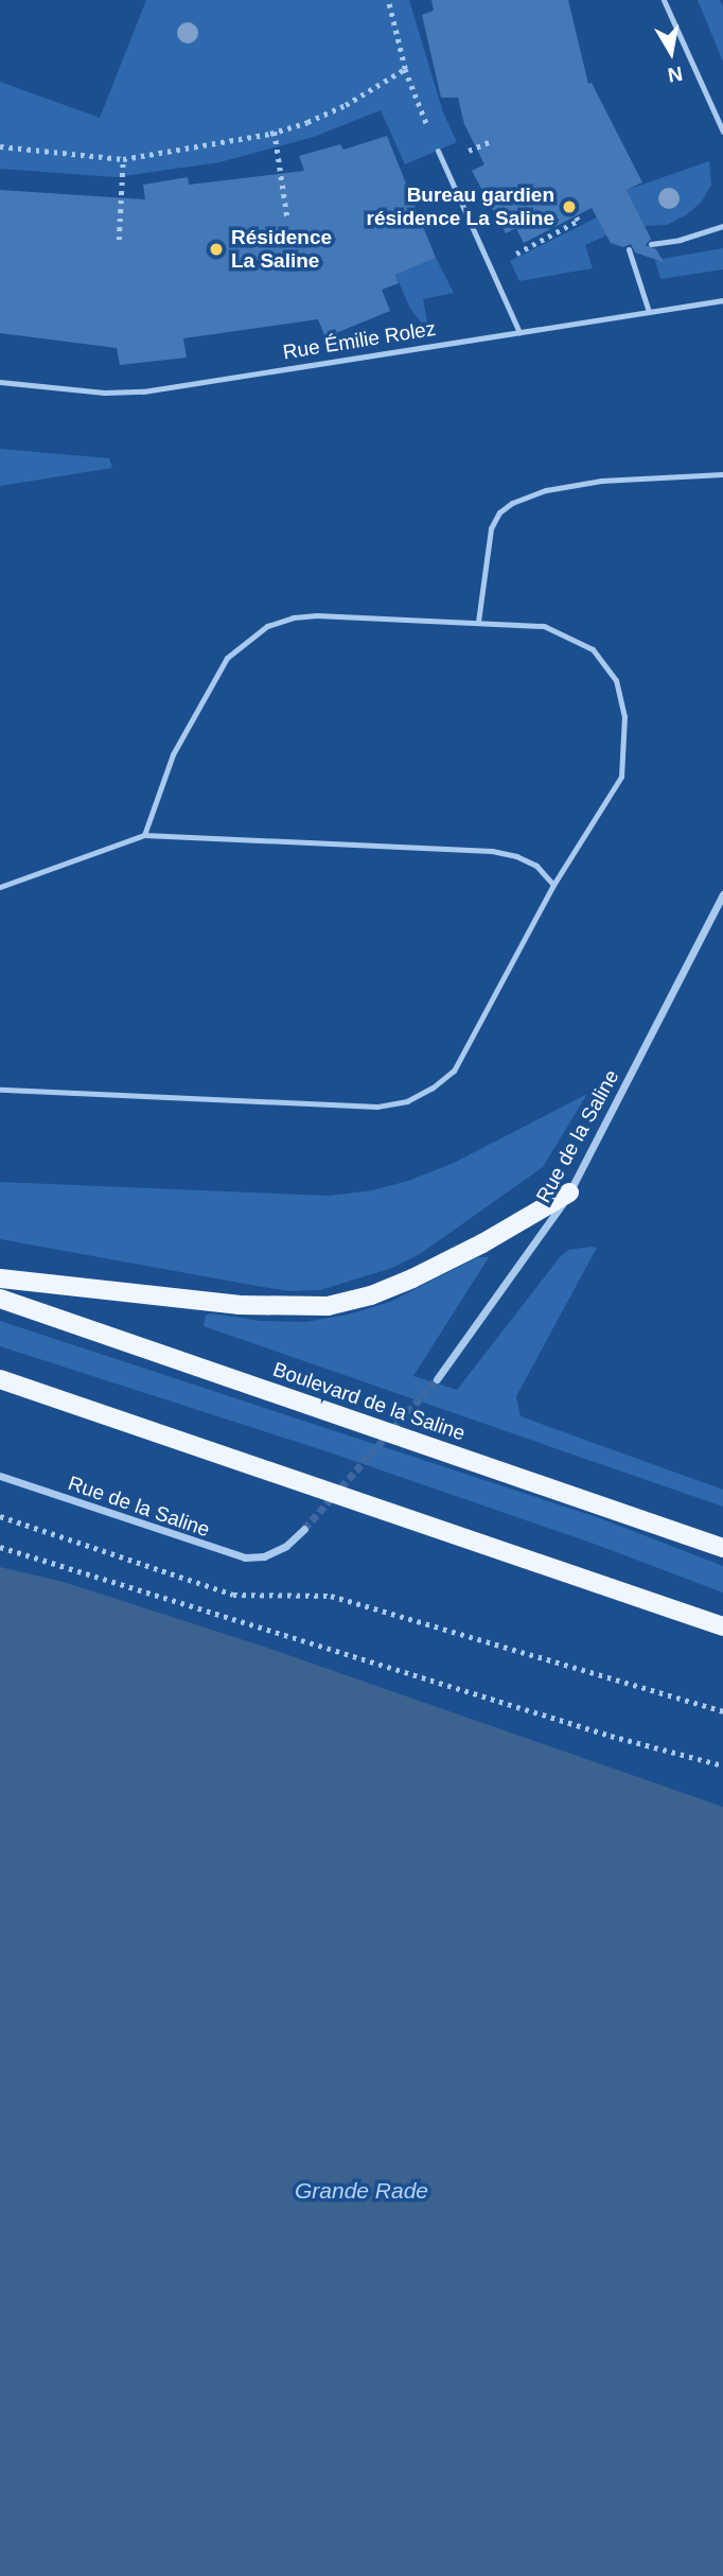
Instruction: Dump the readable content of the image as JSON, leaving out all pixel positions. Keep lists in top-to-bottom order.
{
  "streets": {
    "main road": ["Boulevard de la Saline"],
    "street": ["Rue de la Saline"],
    "lane": ["Rue Émilie Rolez"]
  },
  "water": ["Grande Rade"],
  "places": ["Bureau gardien résidence La Saline", "Résidence La Saline"],
  "north": "bottom"
}
